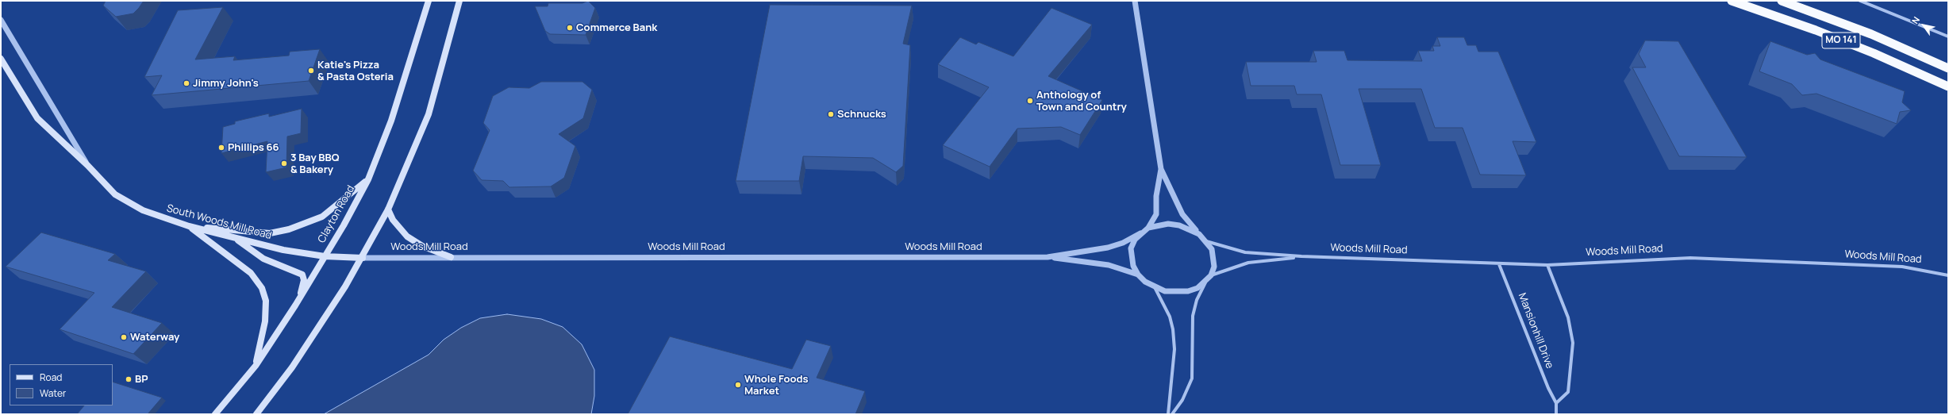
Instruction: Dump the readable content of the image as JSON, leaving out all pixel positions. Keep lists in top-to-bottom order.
{
  "streets": {
    "highway": ["MO 141"],
    "main road": ["Clayton Road", "South Woods Mill Road", "Woods Mill Road"],
    "street": ["Mansionhill Drive"]
  },
  "crossings": [
    ["Clayton Road", "South Woods Mill Road"],
    ["Clayton Road", "Woods Mill Road"],
    ["South Woods Mill Road", "Woods Mill Road"],
    ["Woods Mill Road", "Mansionhill Drive"]
  ],
  "places": [
    "Commerce Bank",
    "Katie's Pizza & Pasta Osteria",
    "Jimmy John's",
    "Anthology of Town and Country",
    "Schnucks",
    "Phillips 66",
    "3 Bay BBQ & Bakery",
    "Waterway",
    "BP",
    "Whole Foods Market"
  ],
  "legend": ["Road", "Water"],
  "north": "top left"
}
